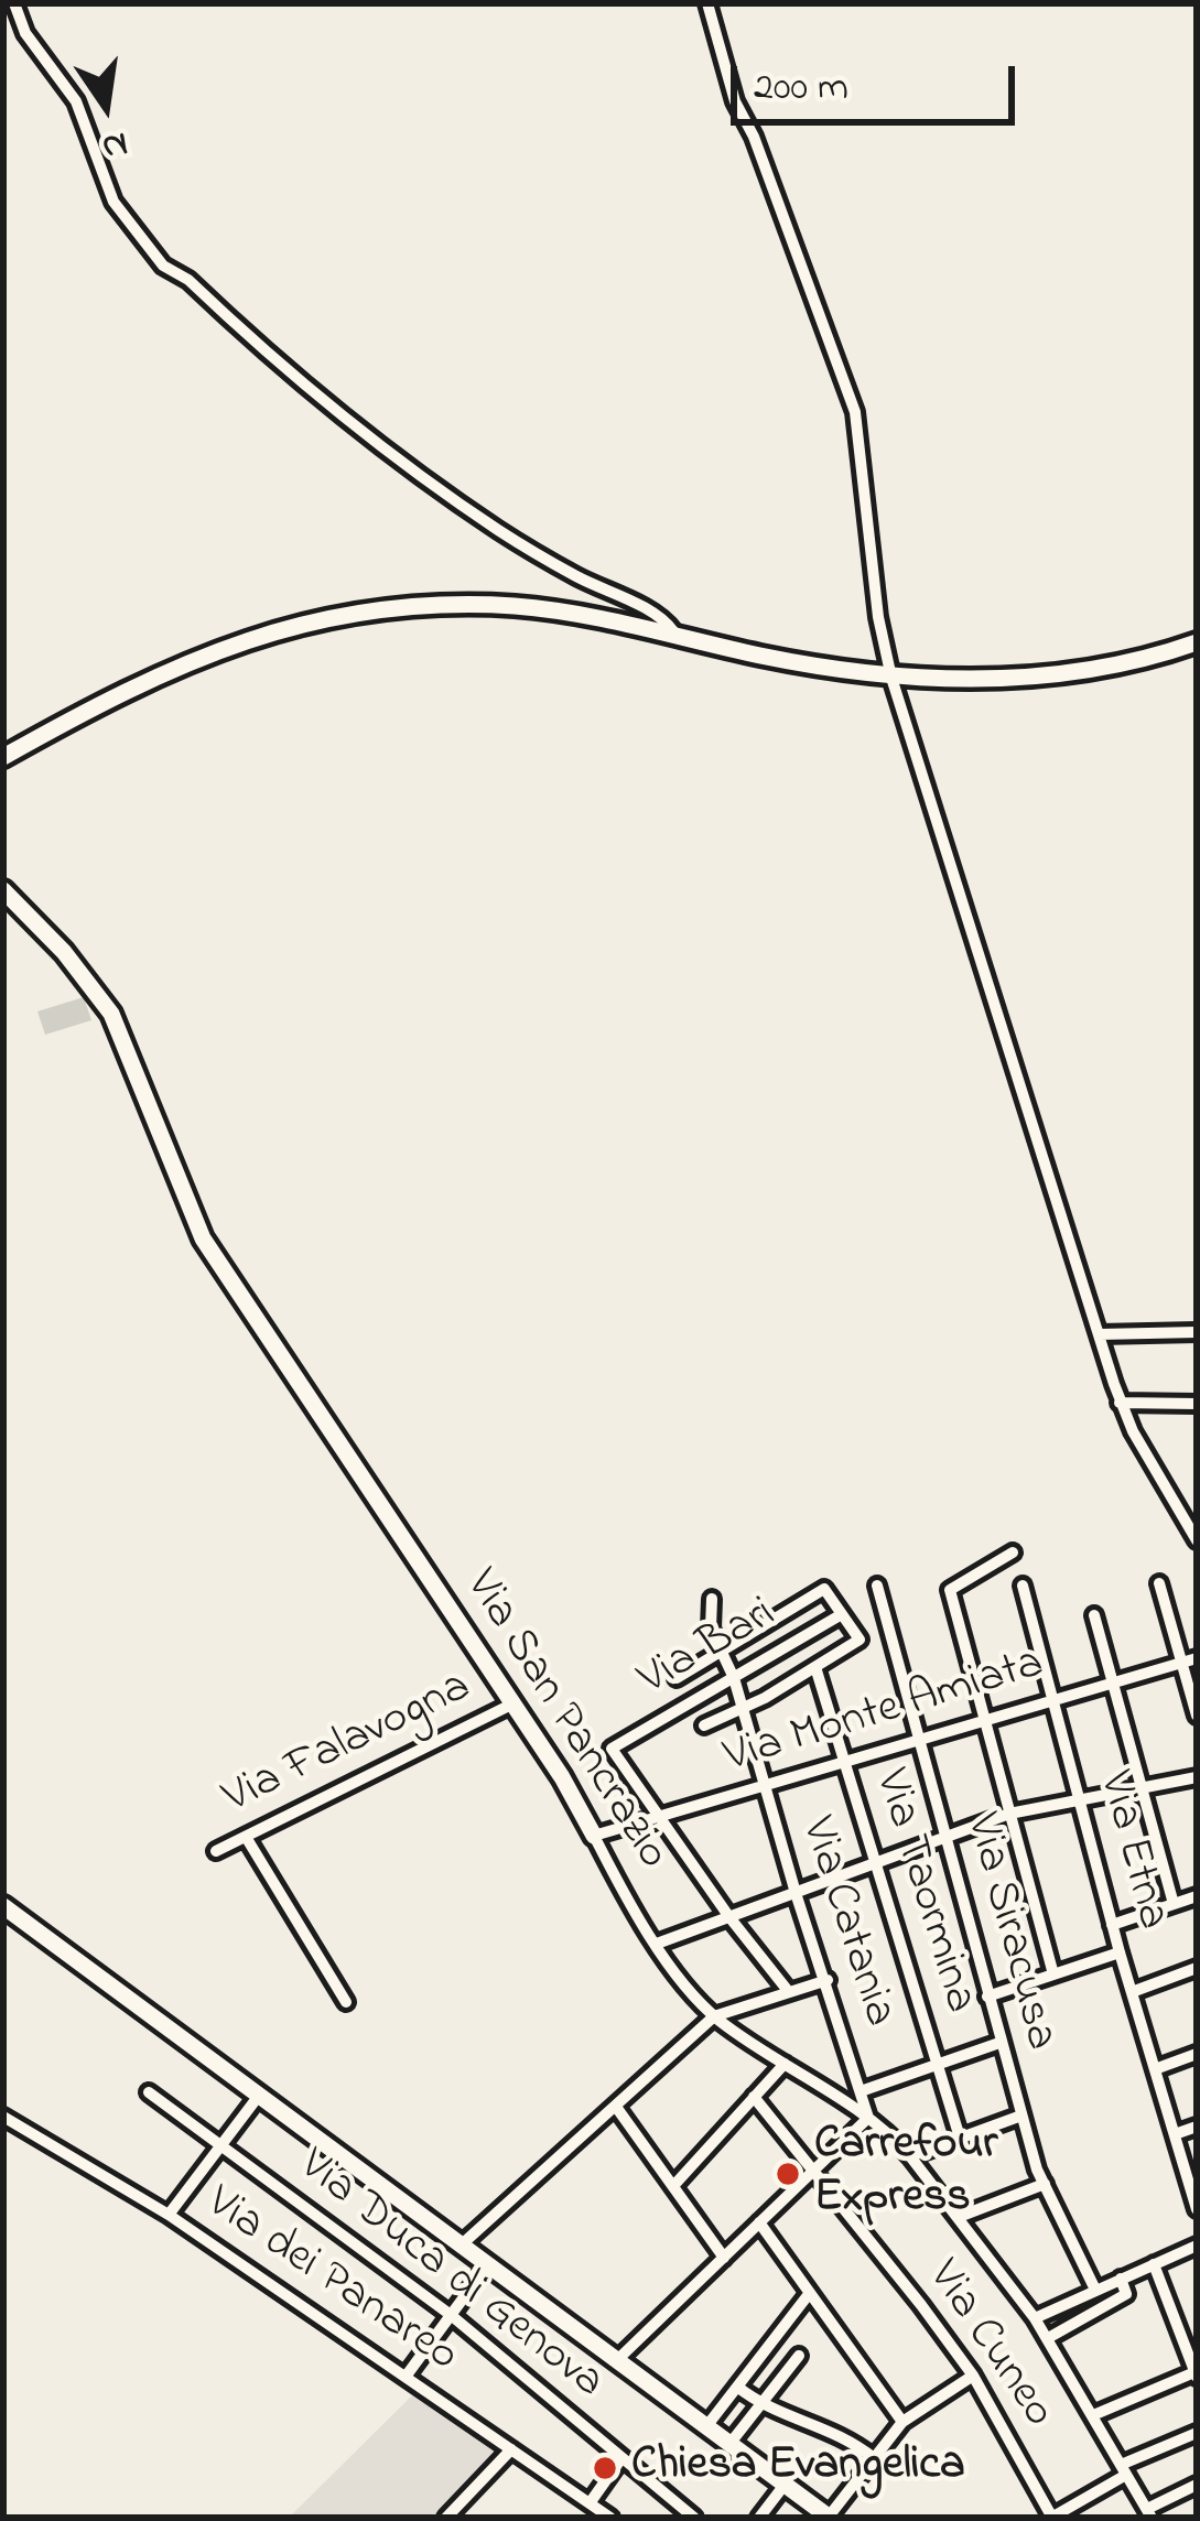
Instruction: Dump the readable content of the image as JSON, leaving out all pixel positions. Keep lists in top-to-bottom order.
{
  "streets": {
    "main road": ["Via San Pancrazio"],
    "street": [
      "Via Bari",
      "Via Monte Amiata",
      "Via Falavogna",
      "Via Etna",
      "Via Taormina",
      "Via Catania",
      "Via Siracusa",
      "Via Duca di Genova",
      "Via dei Panareo",
      "Via Cuneo"
    ]
  },
  "crossings": [
    ["Via Bari", "Via Monte Amiata"],
    ["Via Bari", "Via Taormina"],
    ["Via Bari", "Via Catania"],
    ["Via Monte Amiata", "Via San Pancrazio"],
    ["Via Monte Amiata", "Via Etna"],
    ["Via Monte Amiata", "Via Taormina"],
    ["Via Monte Amiata", "Via Catania"],
    ["Via Monte Amiata", "Via Siracusa"],
    ["Via San Pancrazio", "Via Falavogna"],
    ["Via San Pancrazio", "Via Catania"]
  ],
  "places": ["Carrefour Express", "Chiesa Evangelica"],
  "scale_bar": "200 m",
  "north": "bottom"
}
